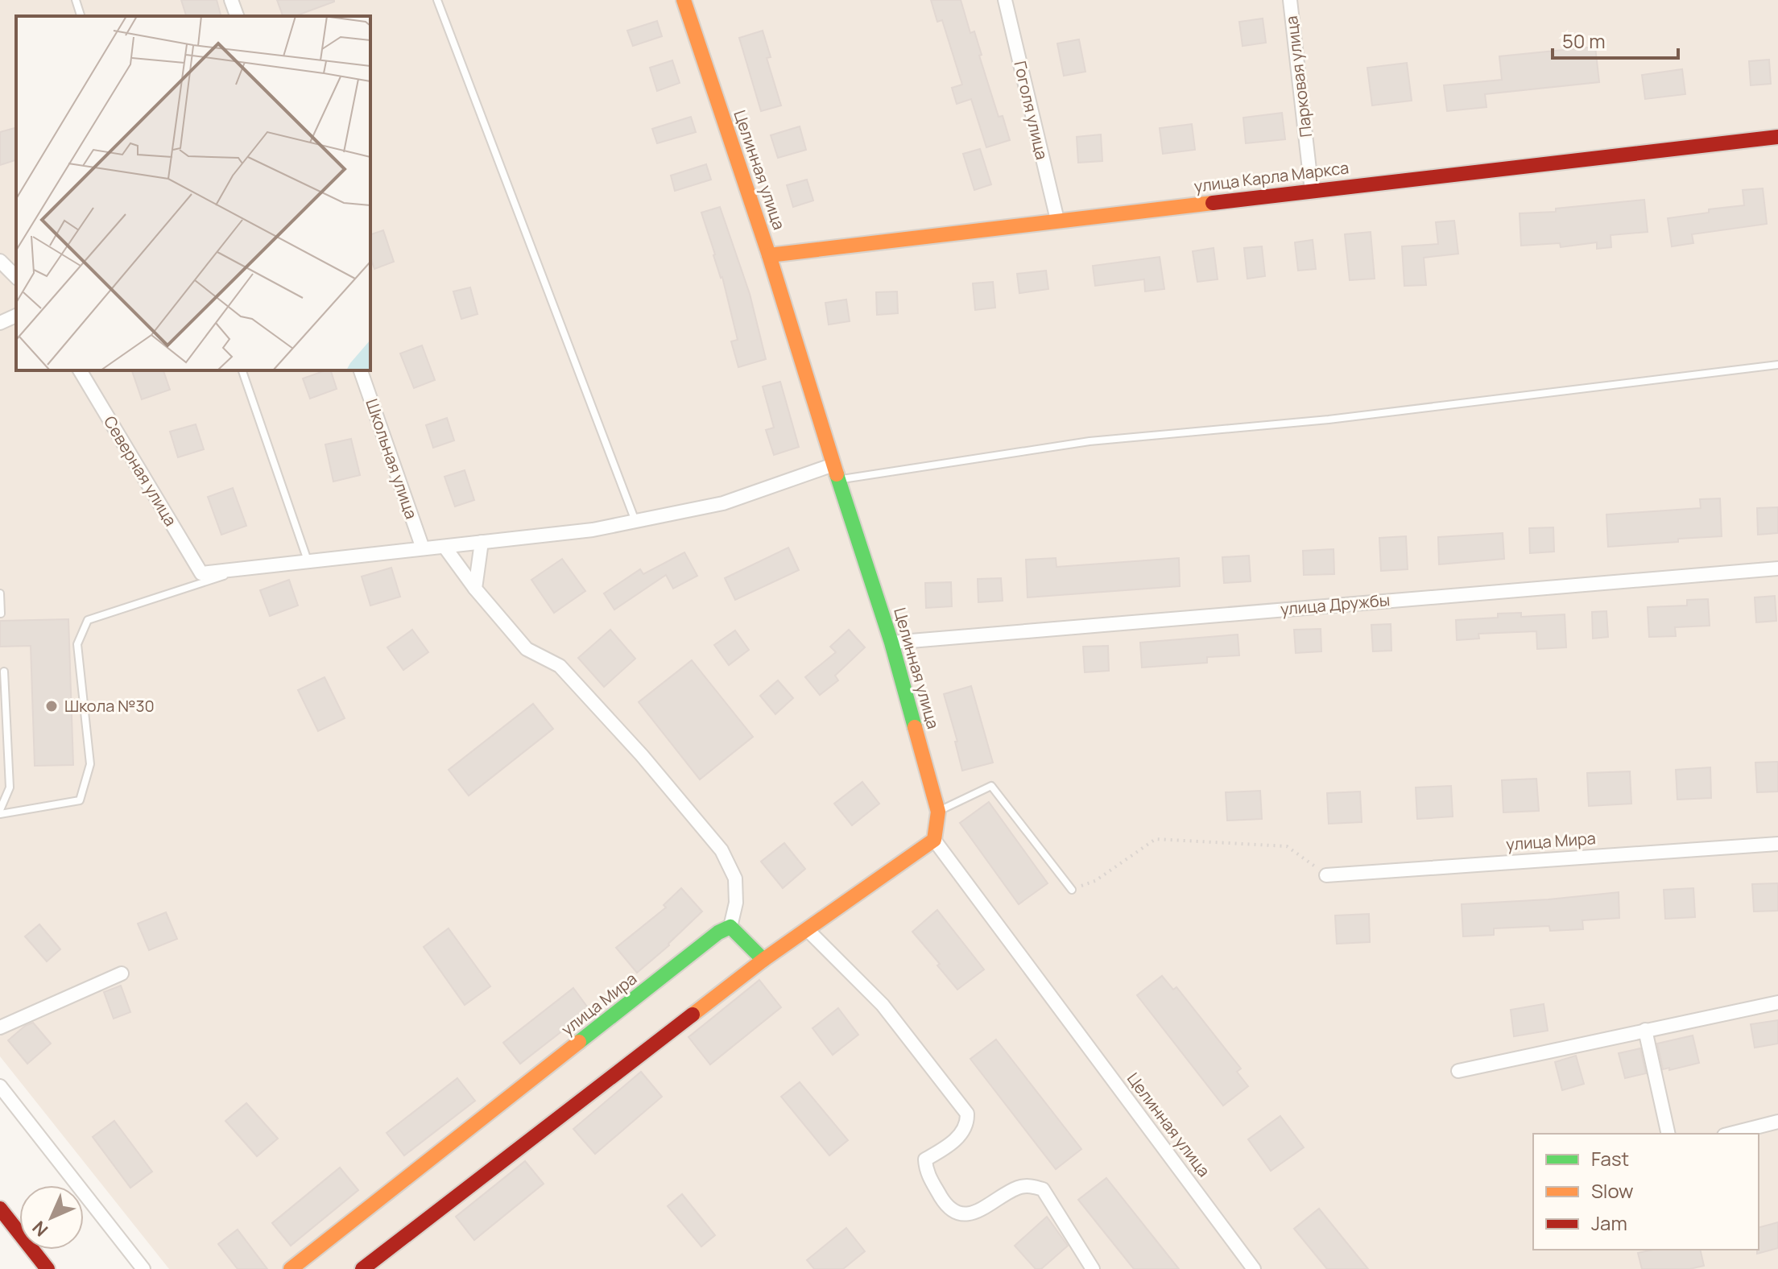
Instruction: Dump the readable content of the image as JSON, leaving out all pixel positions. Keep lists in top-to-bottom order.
{
  "streets": {
    "street": [
      "Парковая улица",
      "Гоголя улица",
      "Целинная улица",
      "улица Карла Маркса",
      "Школьная улица",
      "Северная улица",
      "улица Дружбы",
      "улица Мира"
    ]
  },
  "crossings": [
    ["Парковая улица", "улица Карла Маркса"],
    ["Гоголя улица", "улица Карла Маркса"],
    ["Целинная улица", "улица Карла Маркса"],
    ["Целинная улица", "улица Дружбы"]
  ],
  "places": ["Школа №30"],
  "legend": ["Fast", "Slow", "Jam"],
  "scale_bar": "50 m",
  "north": "bottom left"
}
